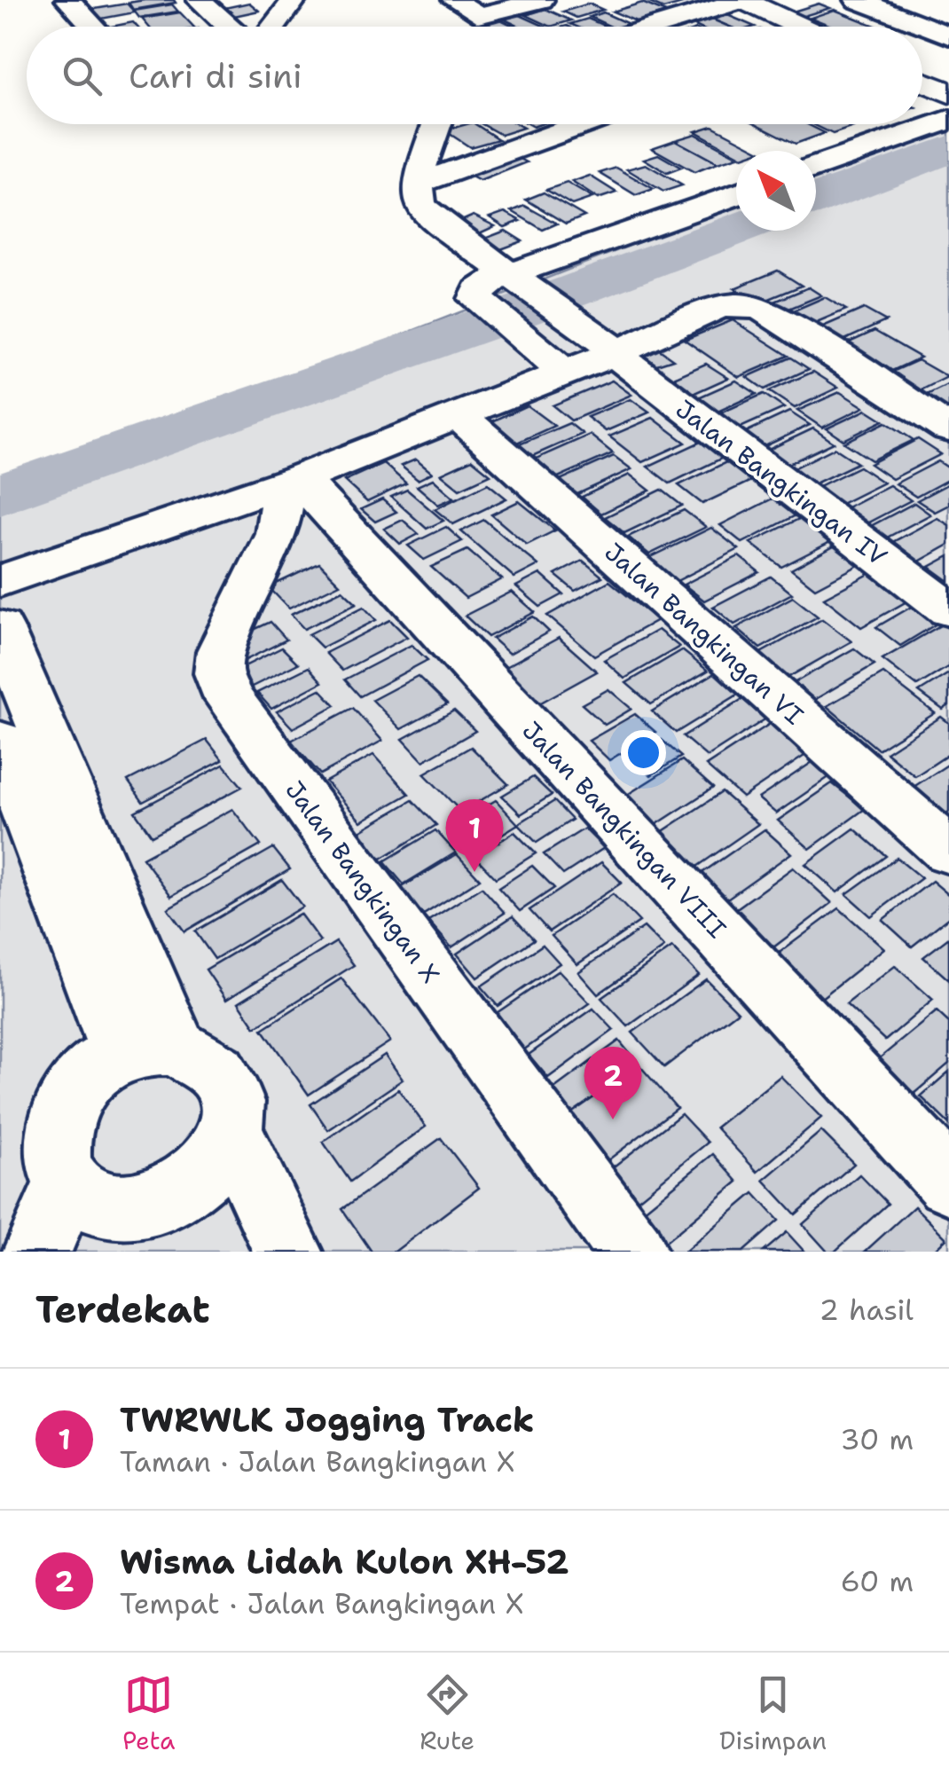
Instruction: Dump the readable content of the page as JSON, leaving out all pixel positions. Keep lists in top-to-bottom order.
{
  "streets": {
    "street": [
      "Jalan Bangkingan IV",
      "Jalan Bangkingan VI",
      "Jalan Bangkingan VIII",
      "Jalan Bangkingan X"
    ]
  },
  "crossings": [
    ["Jalan Bangkingan VIII", "Jalan Bangkingan X"]
  ],
  "north": "top left",
  "page": {
    "search": "Cari di sini",
    "pins": ["1", "2"],
    "heading": ["Terdekat", "2 hasil"],
    "list": [
      {
        "mark": "1",
        "name": "TWRWLK Jogging Track",
        "note": "Taman · Jalan Bangkingan X",
        "value": "30 m"
      },
      {
        "mark": "2",
        "name": "Wisma Lidah Kulon XH-52",
        "note": "Tempat · Jalan Bangkingan X",
        "value": "60 m"
      }
    ],
    "nav": ["Peta", "Rute", "Disimpan"]
  }
}
